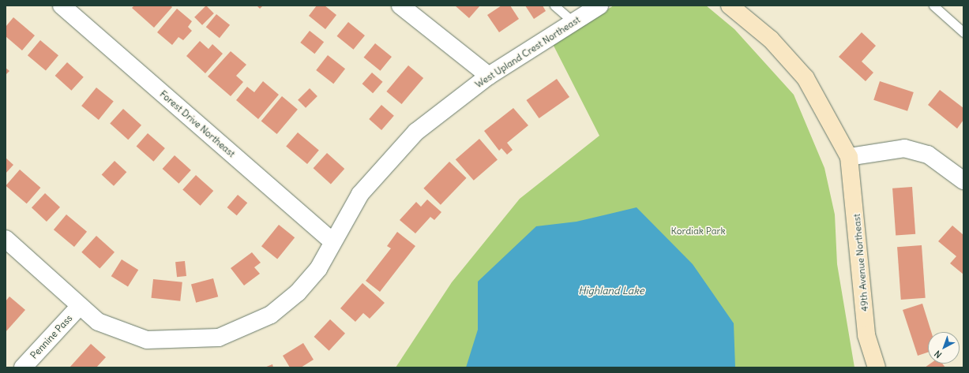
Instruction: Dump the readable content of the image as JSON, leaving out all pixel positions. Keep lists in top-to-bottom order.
{
  "streets": {
    "street": [
      "West Upland Crest Northeast",
      "Forest Drive Northeast",
      "49th Avenue Northeast",
      "Pennine Pass"
    ]
  },
  "crossings": [
    ["West Upland Crest Northeast", "Forest Drive Northeast"],
    ["West Upland Crest Northeast", "Pennine Pass"]
  ],
  "water": ["Highland Lake"],
  "parks": ["Kordiak Park"],
  "north": "bottom left"
}
